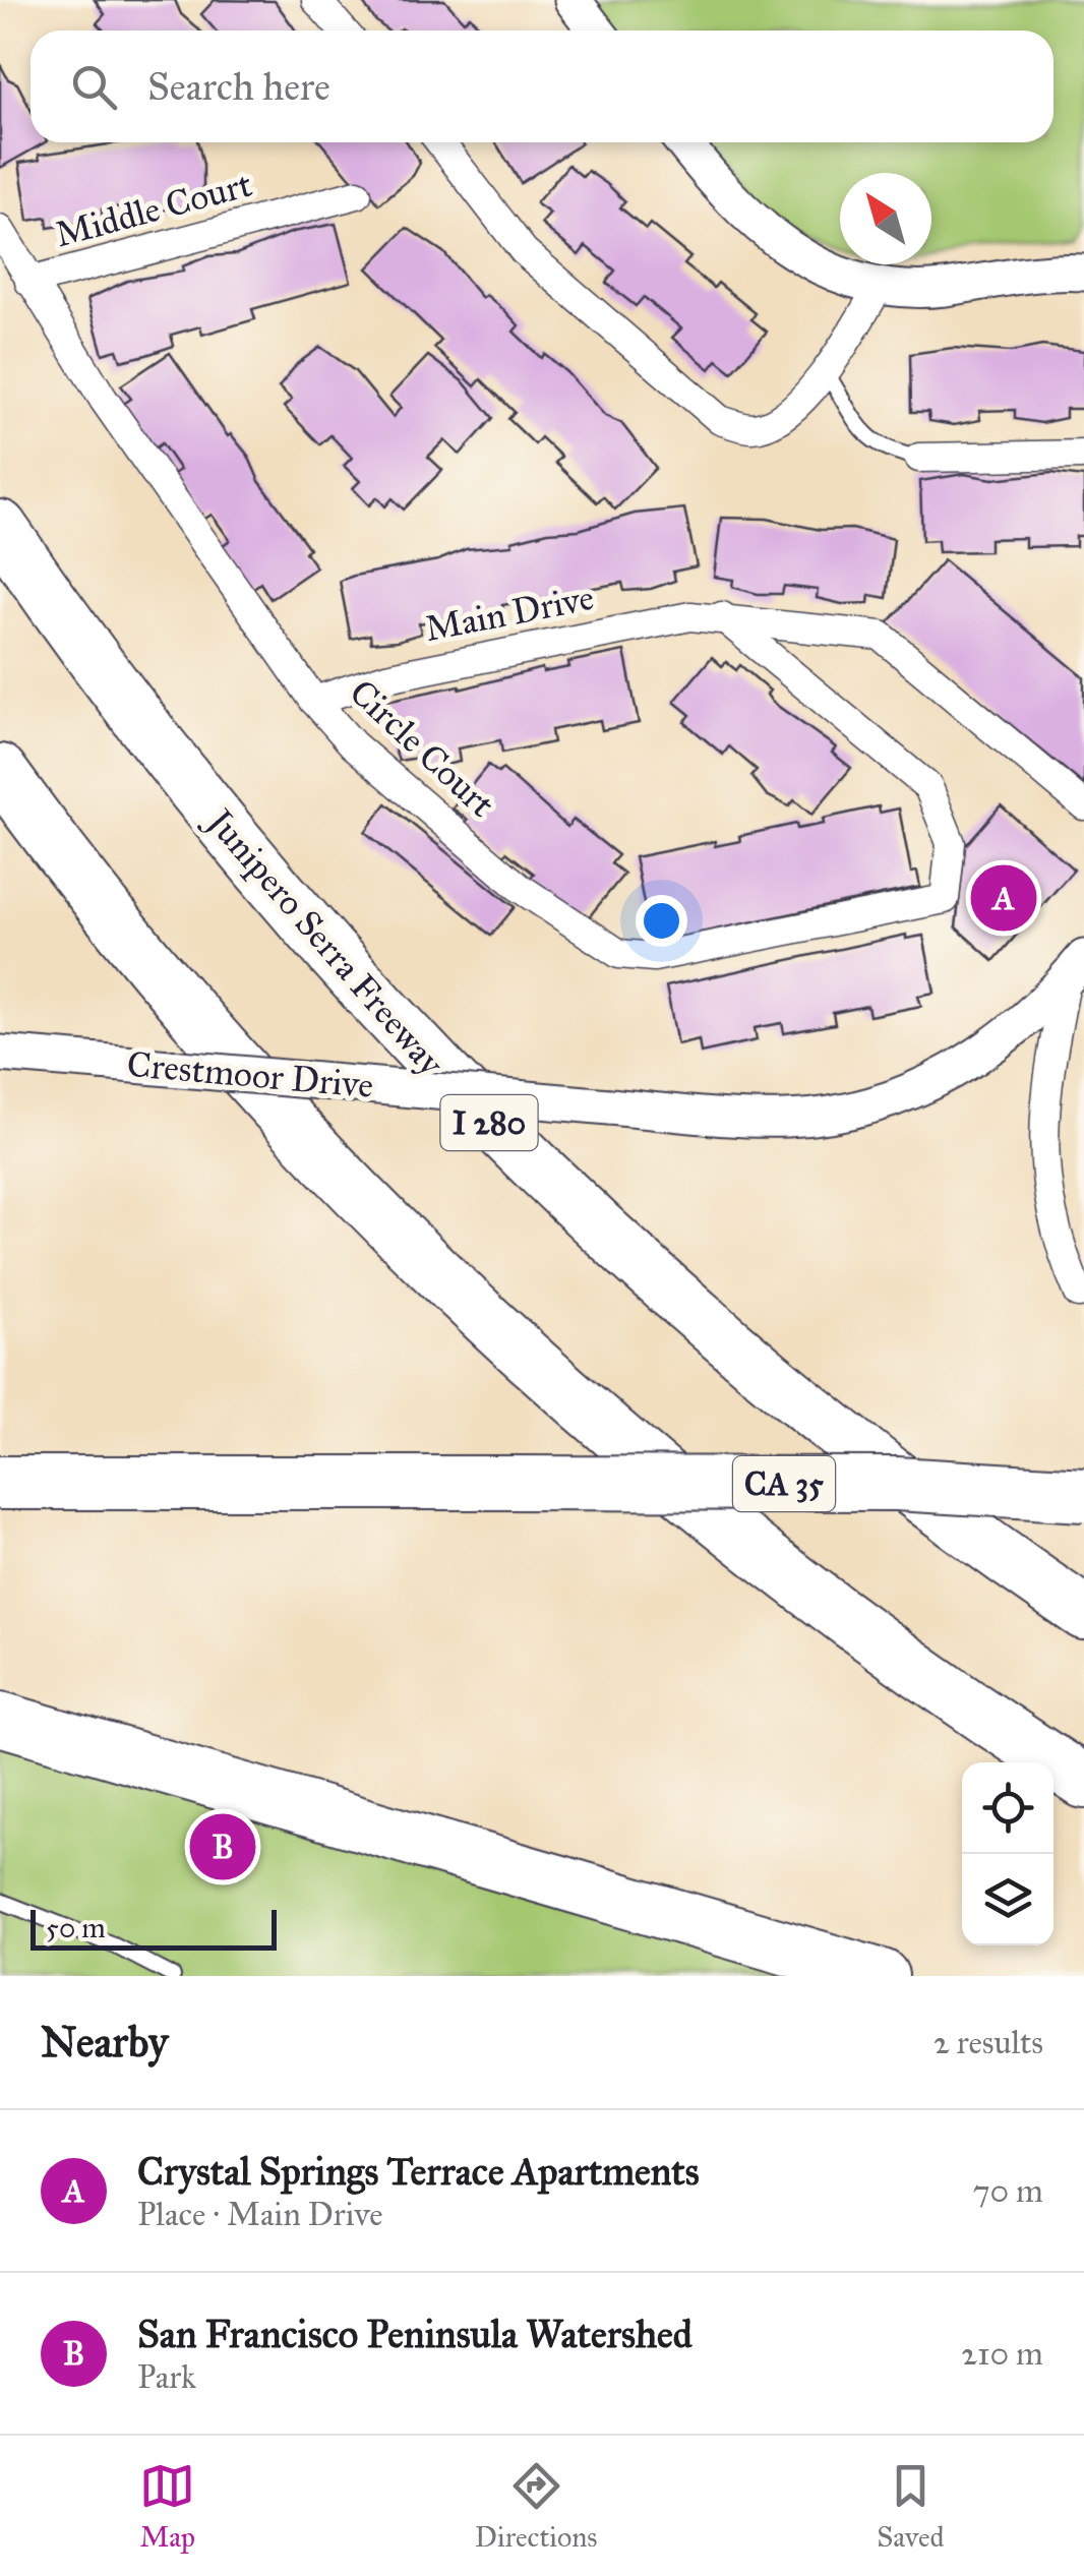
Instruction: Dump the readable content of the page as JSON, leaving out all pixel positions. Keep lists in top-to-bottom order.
{
  "streets": {
    "highway": ["Junipero Serra Freeway", "I 280", "CA 35"],
    "street": [
      "Middle Court",
      "Main Drive",
      "Circle Court",
      "Crestmoor Drive"
    ]
  },
  "crossings": [
    ["Middle Court", "Circle Court"],
    ["Main Drive", "Circle Court"]
  ],
  "scale_bar": "50 m",
  "north": "top left",
  "page": {
    "search": "Search here",
    "pins": ["A", "B"],
    "scale": "50 m",
    "heading": ["Nearby", "2 results"],
    "list": [
      {
        "mark": "A",
        "name": "Crystal Springs Terrace Apartments",
        "note": "Place · Main Drive",
        "value": "70 m"
      },
      {
        "mark": "B",
        "name": "San Francisco Peninsula Watershed",
        "note": "Park",
        "value": "210 m"
      }
    ],
    "nav": ["Map", "Directions", "Saved"]
  }
}
